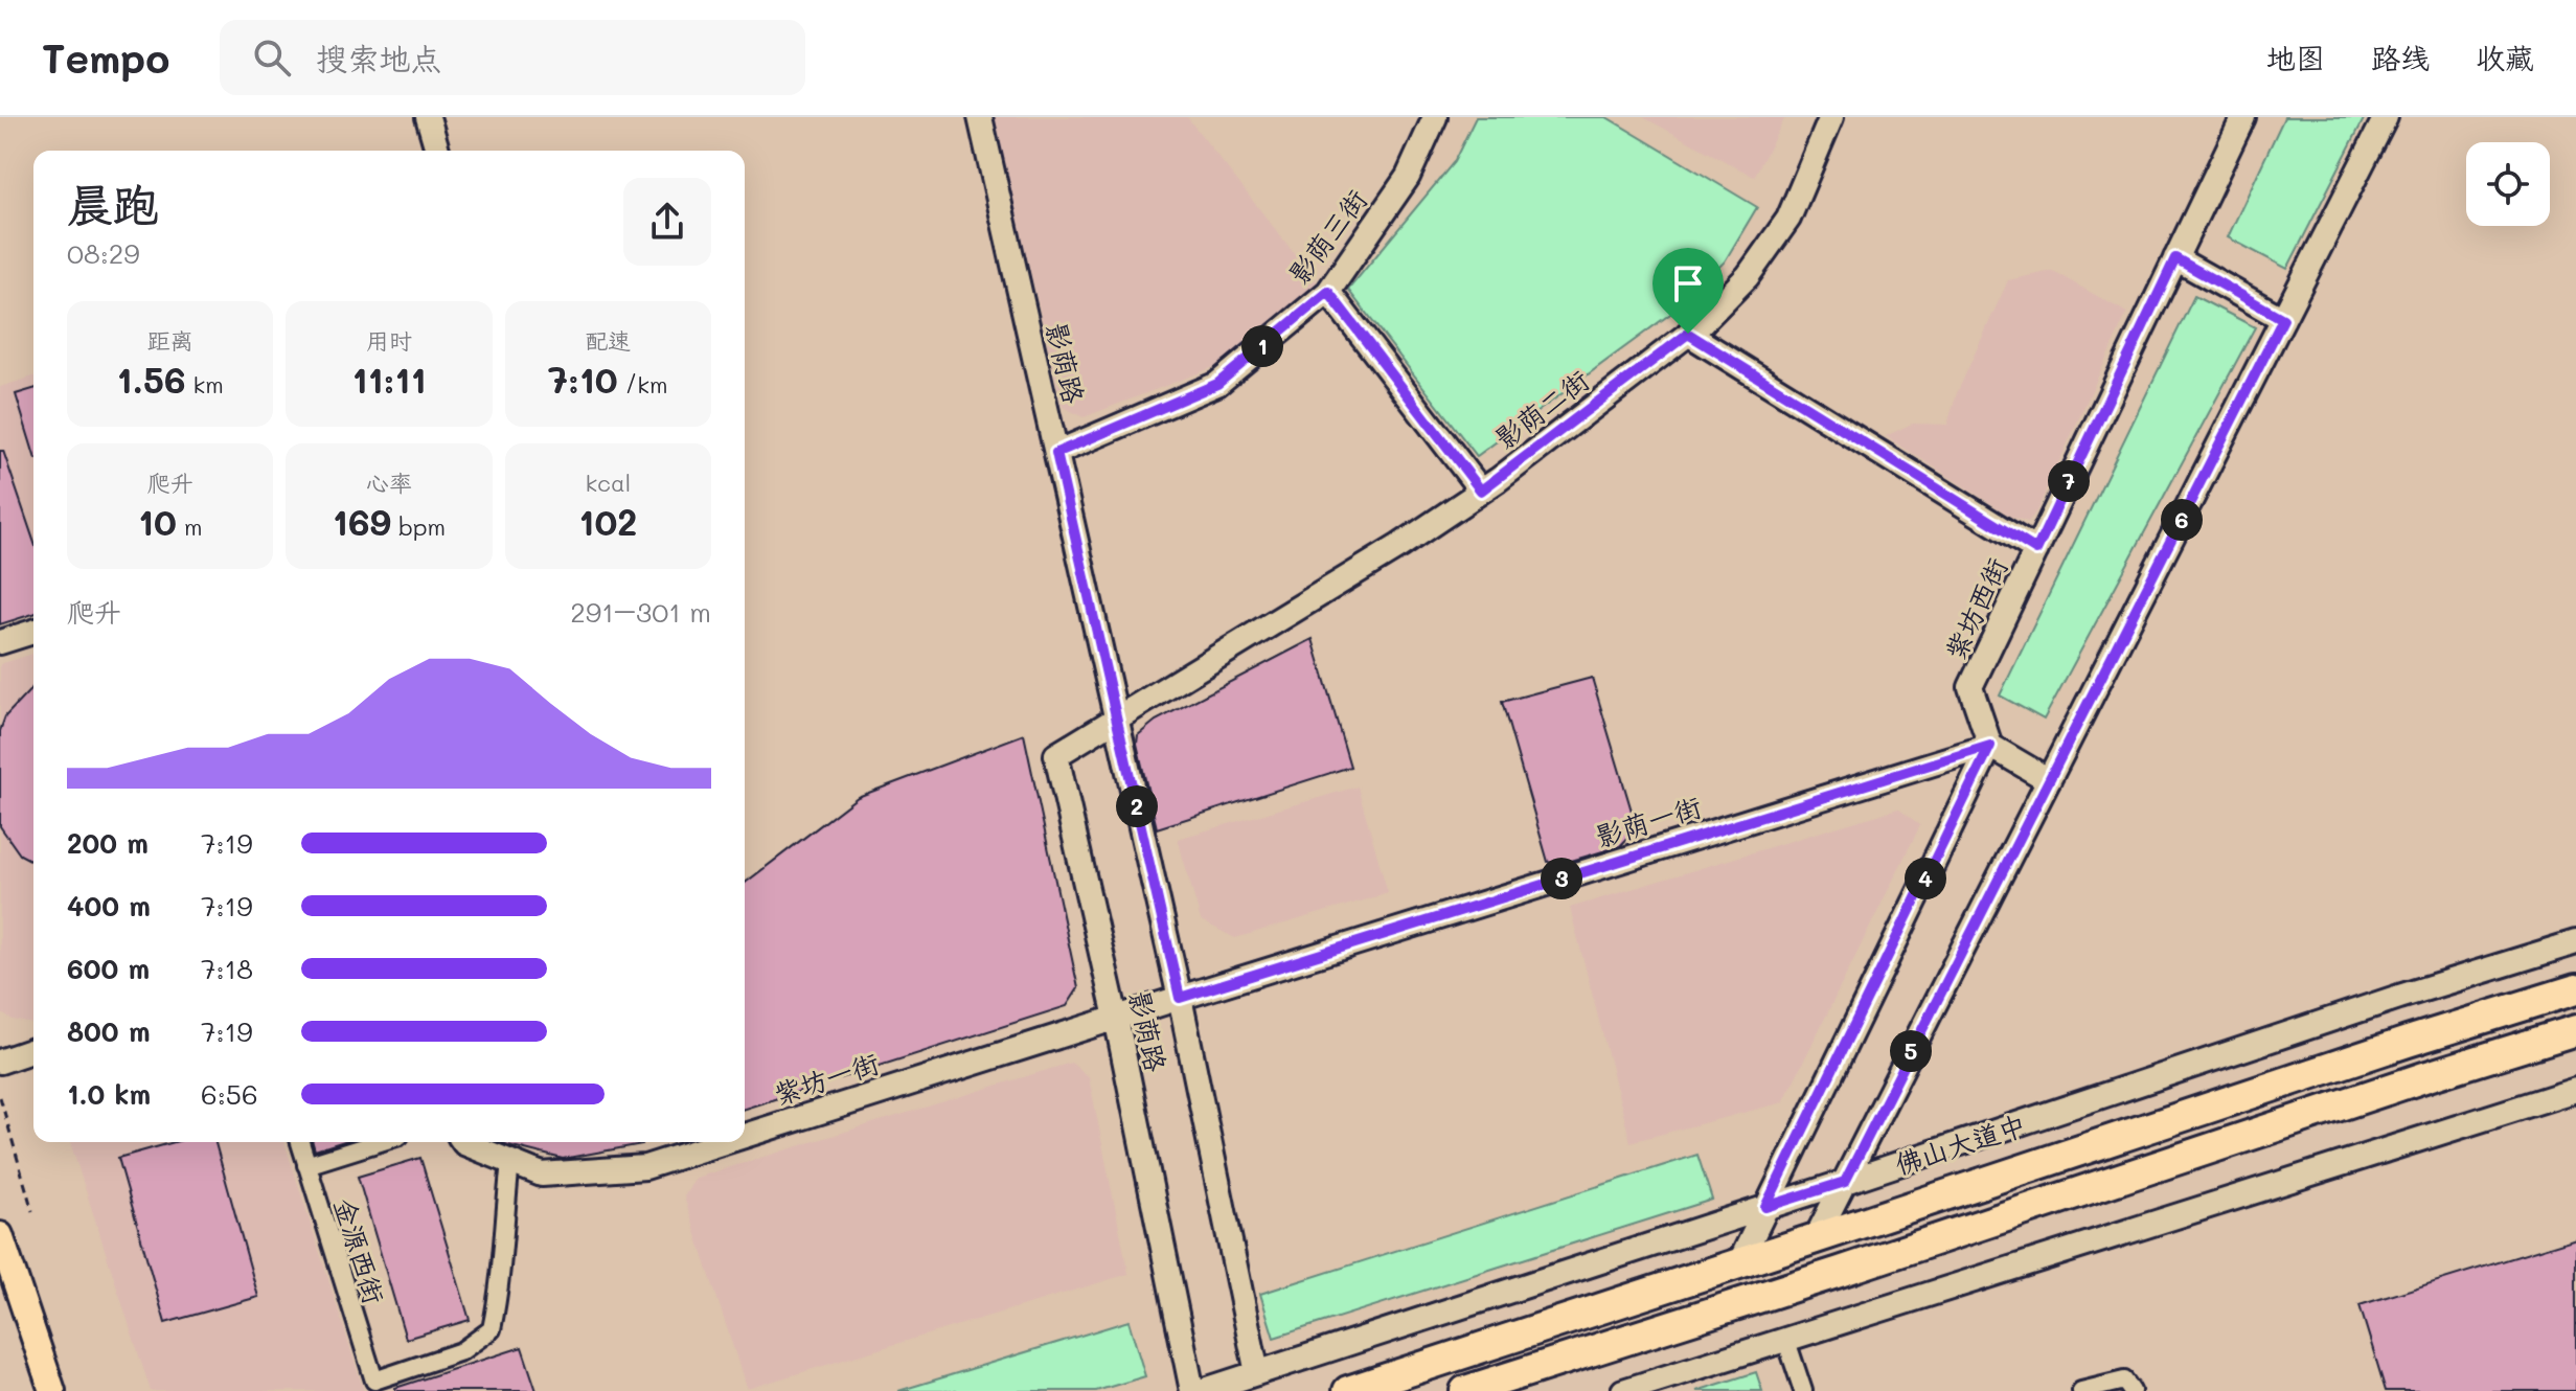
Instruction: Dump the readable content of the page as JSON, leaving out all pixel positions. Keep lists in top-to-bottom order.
{
  "streets": {
    "highway": ["佛山大道中"],
    "street": [
      "影荫三街",
      "影荫路",
      "影荫二街",
      "紫坊西街",
      "影荫一街",
      "紫坊一街",
      "金源西街"
    ]
  },
  "crossings": [
    ["影荫三街", "影荫路"],
    ["影荫路", "影荫二街"],
    ["影荫路", "影荫一街"],
    ["影荫路", "紫坊一街"],
    ["影荫路", "佛山大道中"],
    ["紫坊西街", "影荫一街"],
    ["影荫一街", "紫坊一街"],
    ["紫坊一街", "金源西街"]
  ],
  "page": {
    "header": "Tempo",
    "search": "搜索地点",
    "nav": ["地图", "路线", "收藏"],
    "heading": ["晨跑", "08:29"],
    "stats": [
      ["距离", "1.56 km"],
      ["用时", "11:11"],
      ["配速", "7:10 /km"],
      ["爬升", "10 m"],
      ["心率", "169 bpm"],
      ["kcal", "102"]
    ],
    "pins": [
      "1",
      "7",
      "6",
      "2",
      "3",
      "4",
      "5"
    ],
    "chart": ["爬升", "291–301 m"],
    "list": [
      {
        "name": "200 m",
        "note": "7:19"
      },
      {
        "name": "400 m",
        "note": "7:19"
      },
      {
        "name": "600 m",
        "note": "7:18"
      },
      {
        "name": "800 m",
        "note": "7:19"
      },
      {
        "name": "1.0 km",
        "note": "6:56"
      }
    ]
  }
}
